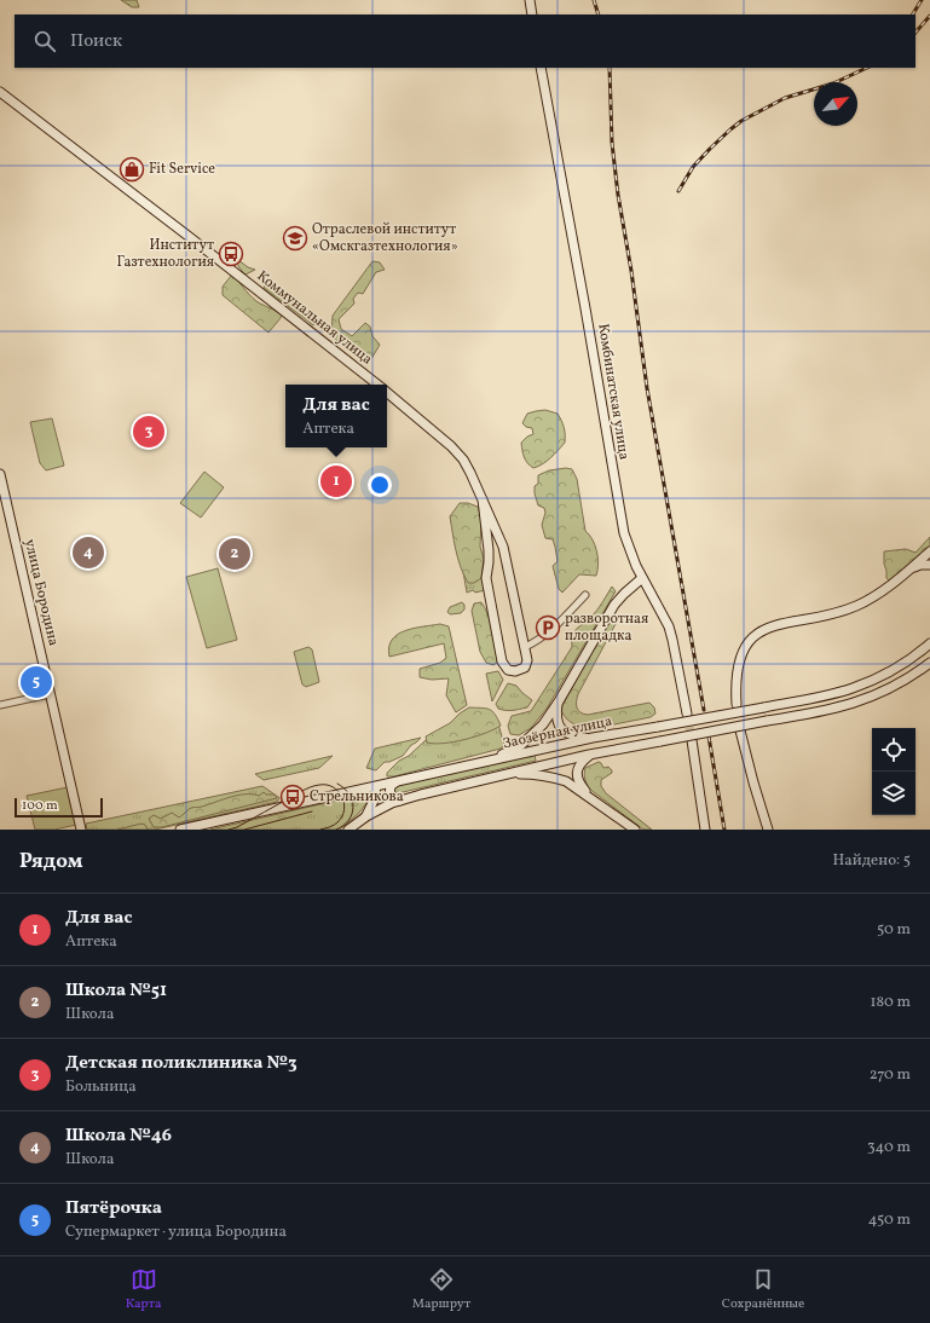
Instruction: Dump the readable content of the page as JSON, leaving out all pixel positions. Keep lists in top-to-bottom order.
{
  "streets": {
    "main road": [
      "Коммунальная улица",
      "Комбинатская улица",
      "улица Бородина",
      "Заозёрная улица"
    ]
  },
  "places": {
    "shop": ["Fit Service"],
    "school or university": ["Отраслевой институт «Омскгазтехнология»"],
    "bus stop": ["Институт Газтехнология", "Стрельникова"],
    "parking": ["разворотная площадка"]
  },
  "scale_bar": "100 m",
  "north": "top right",
  "page": {
    "search": "Поиск",
    "popup": ["Для вас", "Аптека"],
    "pins": [
      "3",
      "1",
      "4",
      "2",
      "5"
    ],
    "scale": "100 m",
    "heading": ["Рядом", "Найдено: 5"],
    "list": [
      {
        "mark": "1",
        "name": "Для вас",
        "note": "Аптека",
        "value": "50 m"
      },
      {
        "mark": "2",
        "name": "Школа №51",
        "note": "Школа",
        "value": "180 m"
      },
      {
        "mark": "3",
        "name": "Детская поликлиника №3",
        "note": "Больница",
        "value": "270 m"
      },
      {
        "mark": "4",
        "name": "Школа №46",
        "note": "Школа",
        "value": "340 m"
      },
      {
        "mark": "5",
        "name": "Пятёрочка",
        "note": "Супермаркет · улица Бородина",
        "value": "450 m"
      }
    ],
    "nav": ["Карта", "Маршрут", "Сохранённые"]
  }
}
